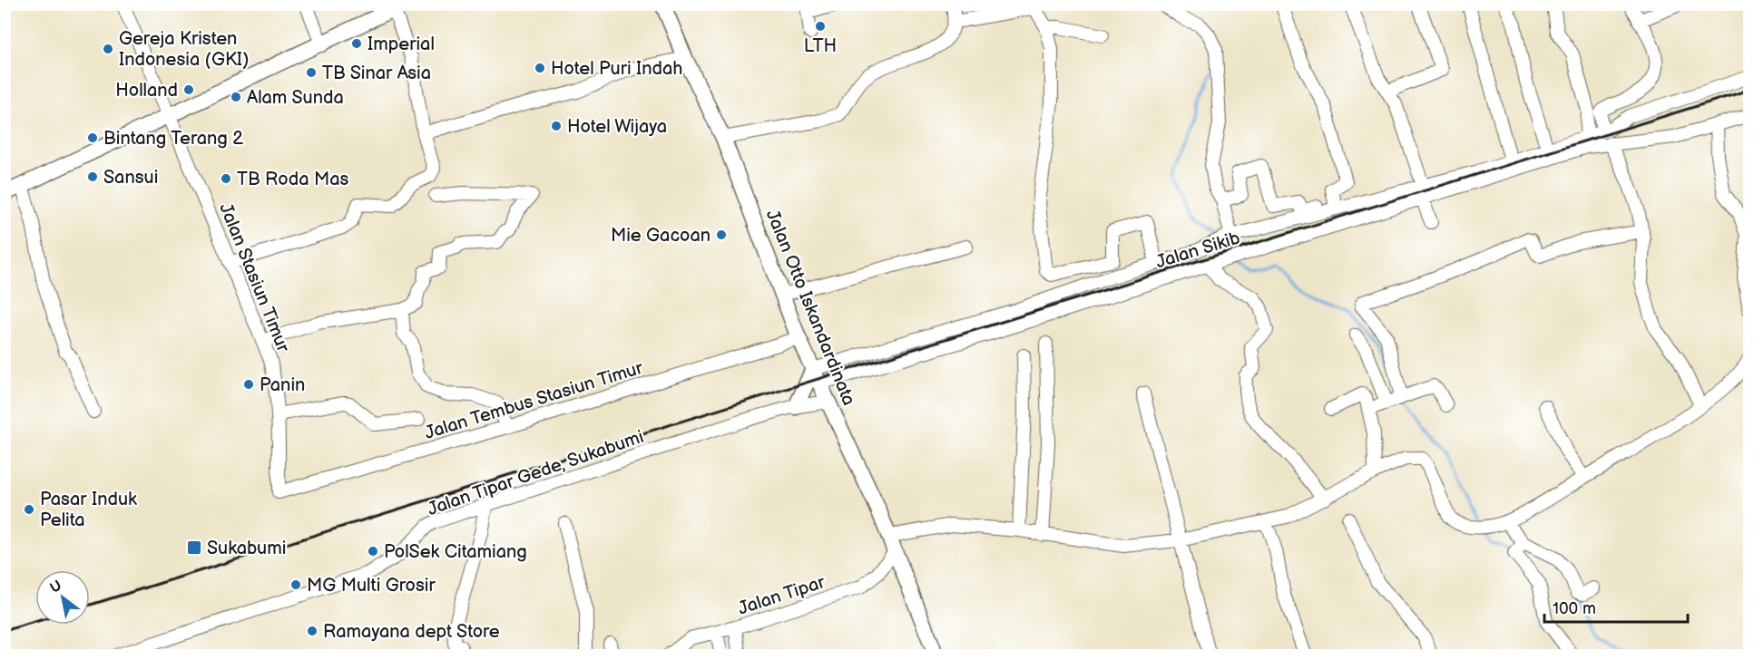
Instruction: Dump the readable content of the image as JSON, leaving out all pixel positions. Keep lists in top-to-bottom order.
{
  "streets": {
    "main road": ["Jalan Otto Iskandardinata"],
    "street": [
      "Jalan Sikib",
      "Jalan Stasiun Timur",
      "Jalan Tembus Stasiun Timur",
      "Jalan Tipar Gede, Sukabumi",
      "Jalan Tipar"
    ]
  },
  "crossings": [
    ["Jalan Sikib", "Jalan Otto Iskandardinata"],
    ["Jalan Stasiun Timur", "Jalan Tembus Stasiun Timur"],
    ["Jalan Otto Iskandardinata", "Jalan Tembus Stasiun Timur"],
    ["Jalan Otto Iskandardinata", "Jalan Tipar Gede, Sukabumi"],
    ["Jalan Otto Iskandardinata", "Jalan Tipar"]
  ],
  "places": {
    "other": [
      "LTH",
      "Imperial",
      "Gereja Kristen Indonesia (GKI)",
      "Hotel Puri Indah",
      "TB Sinar Asia",
      "Holland",
      "Alam Sunda",
      "Hotel Wijaya",
      "Bintang Terang 2",
      "Sansui",
      "TB Roda Mas",
      "Mie Gacoan",
      "Panin",
      "Pasar Induk Pelita",
      "PolSek Citamiang",
      "MG Multi Grosir",
      "Ramayana dept Store"
    ],
    "transit": ["Sukabumi"]
  },
  "scale_bar": "100 m",
  "north": "top left"
}
